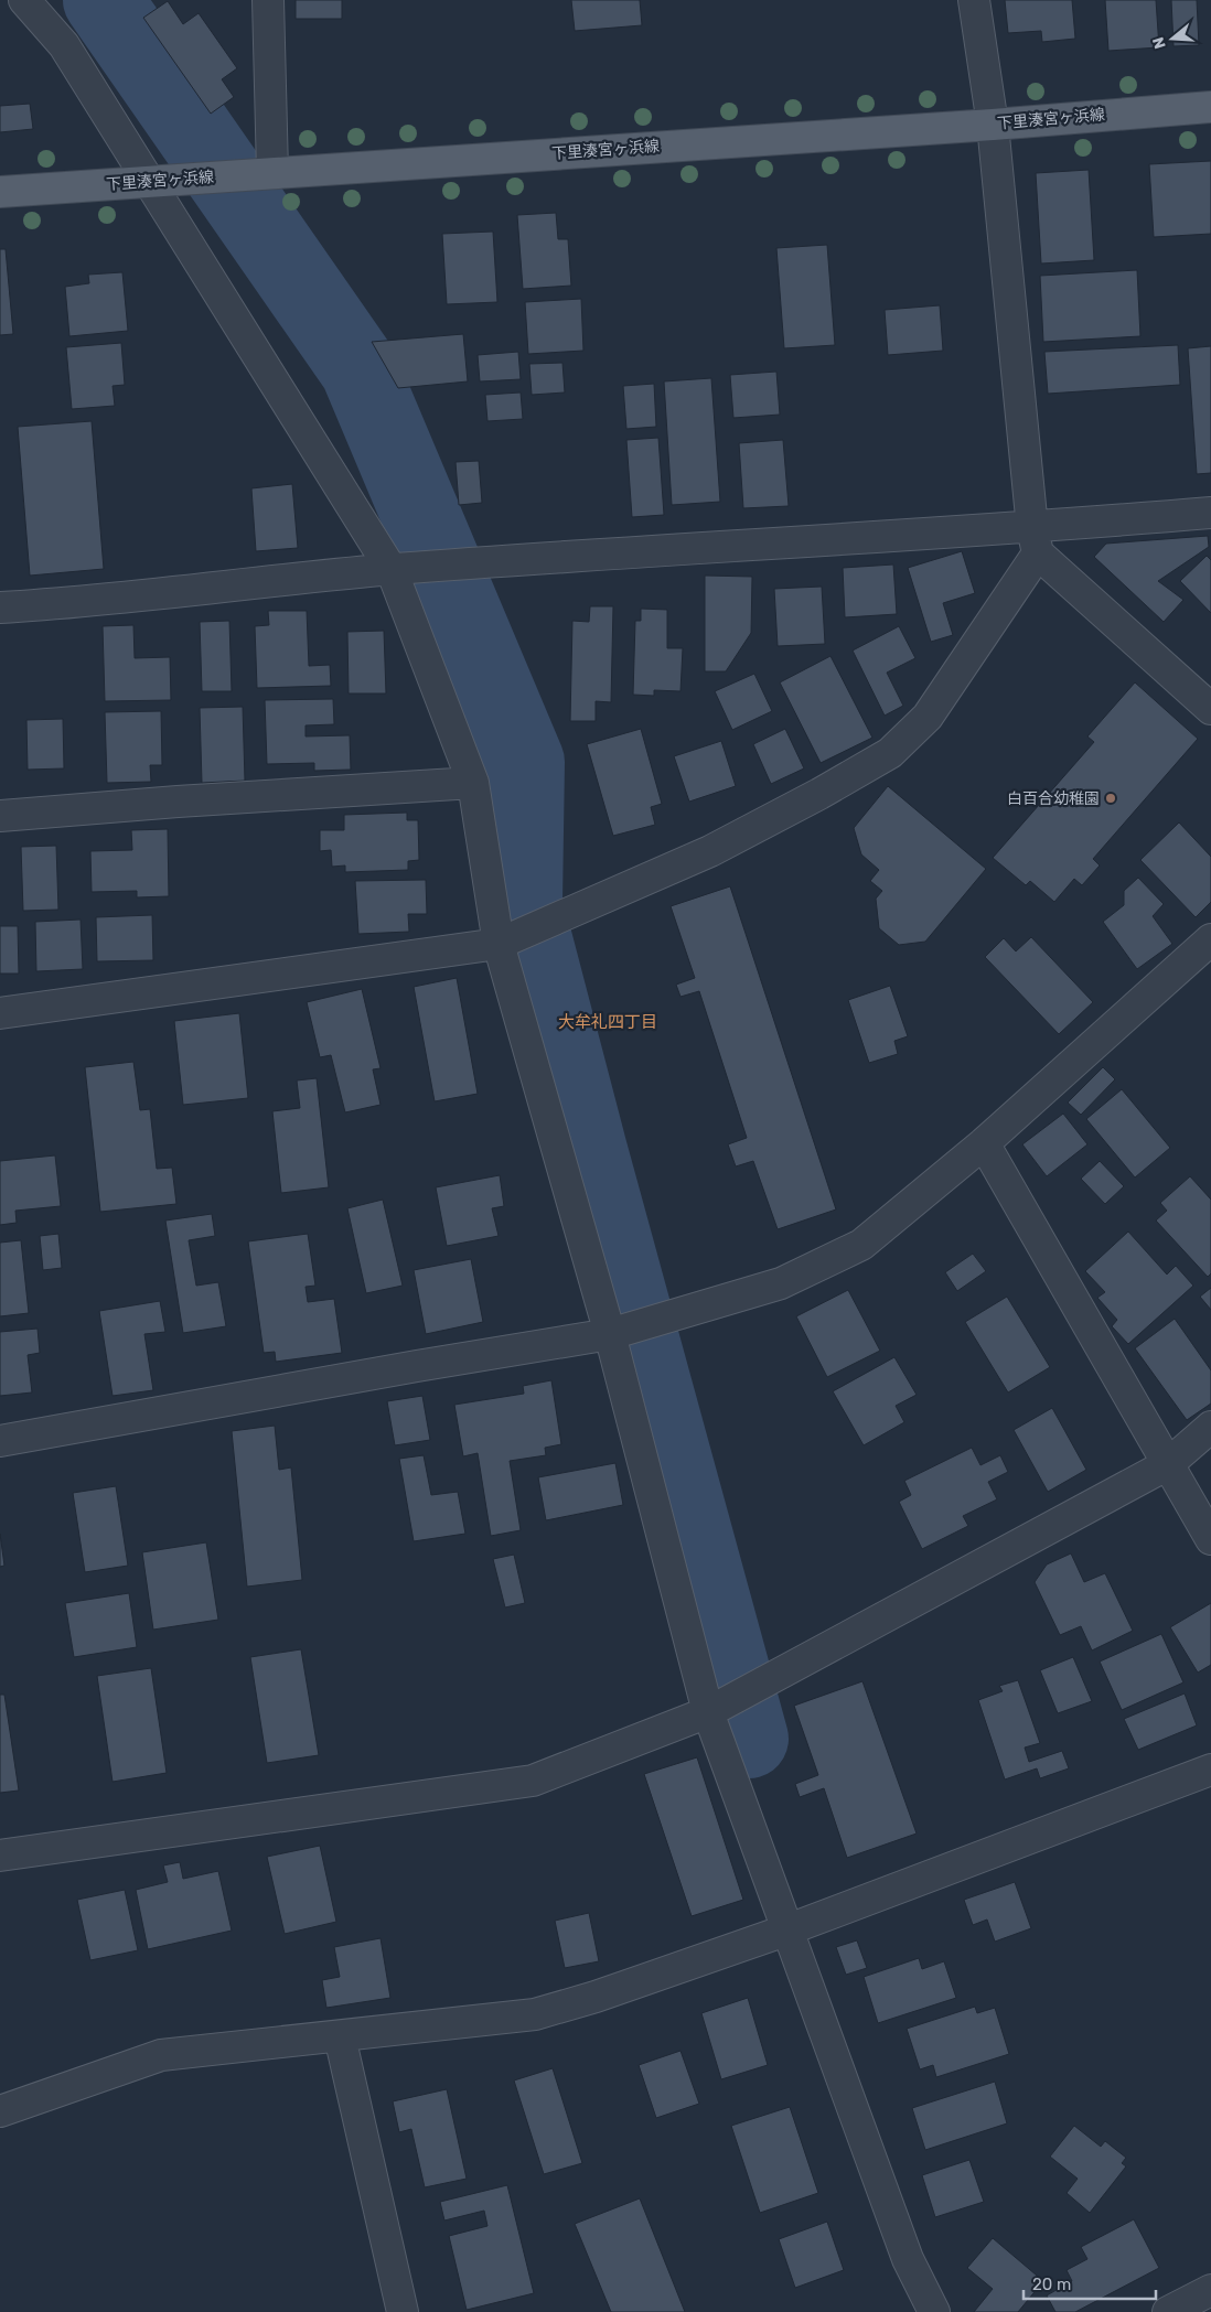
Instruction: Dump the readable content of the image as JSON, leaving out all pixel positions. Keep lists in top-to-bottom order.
{
  "streets": {
    "main road": ["下里湊宮ヶ浜線"]
  },
  "districts": ["大牟礼四丁目"],
  "places": ["白百合幼稚園"],
  "scale_bar": "20 m",
  "north": "left"
}
